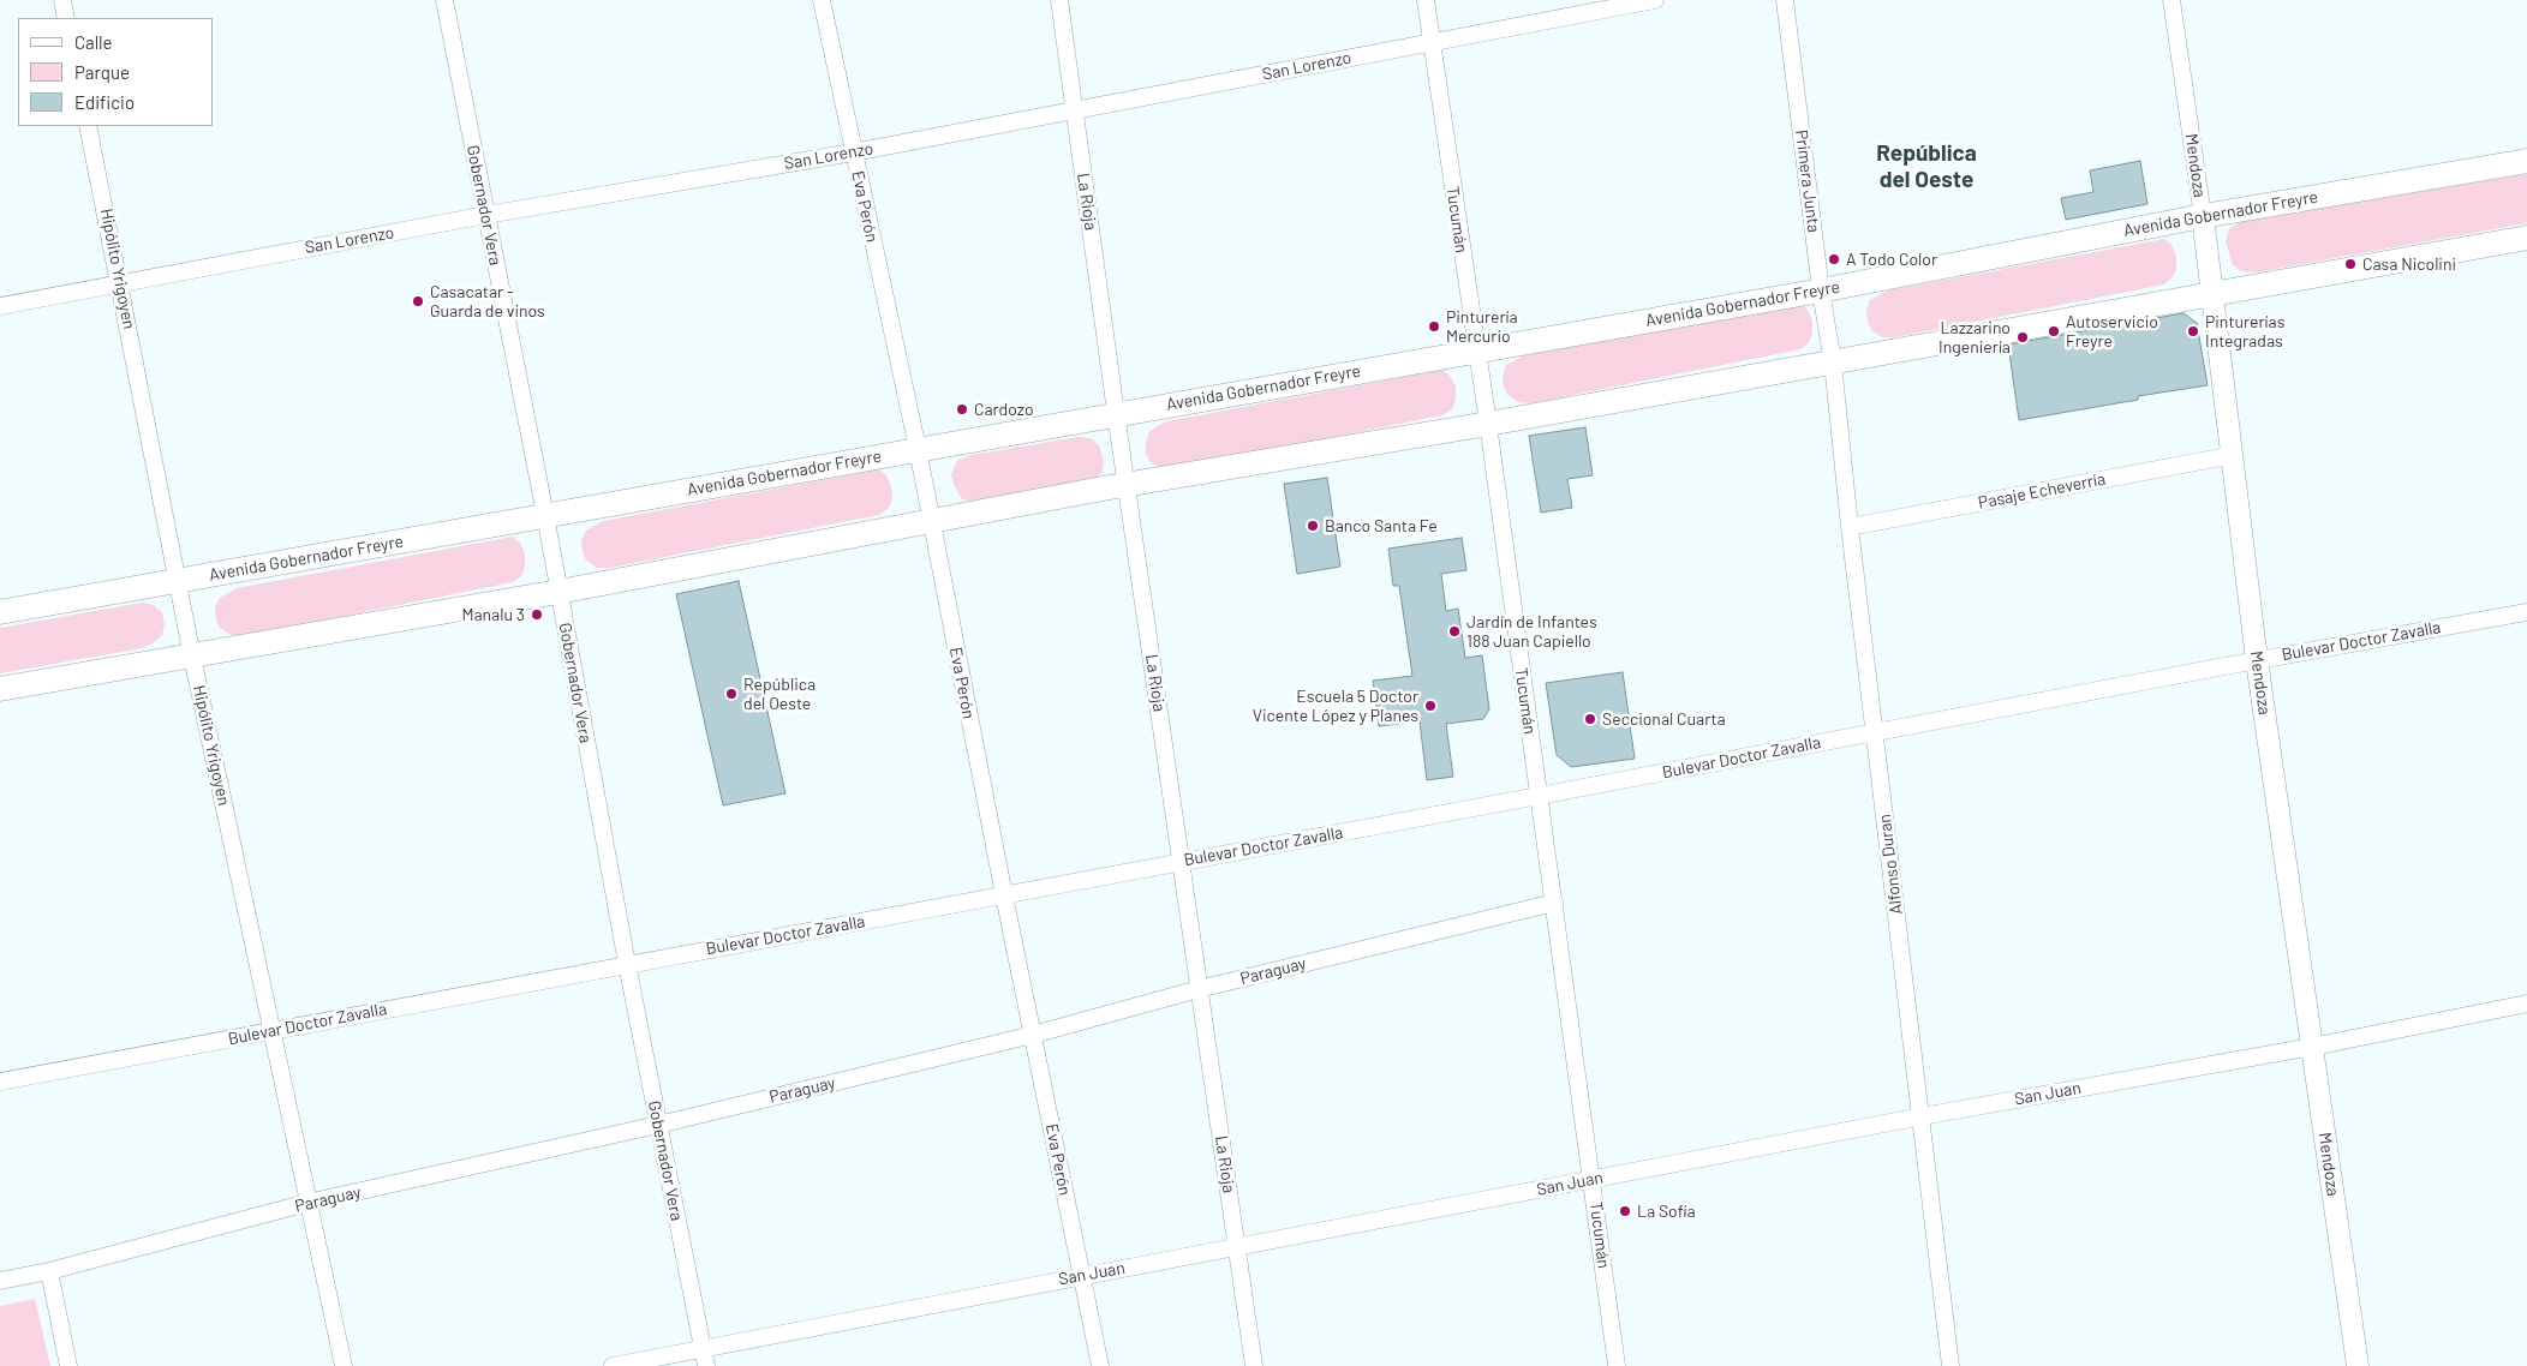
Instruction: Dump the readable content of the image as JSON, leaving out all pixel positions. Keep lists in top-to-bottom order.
{
  "streets": {
    "main road": ["Avenida Gobernador Freyre"],
    "street": [
      "San Lorenzo",
      "Mendoza",
      "Primera Junta",
      "La Rioja",
      "Gobernador Vera",
      "Eva Perón",
      "Tucumán",
      "Hipólito Yrigoyen",
      "Pasaje Echeverría",
      "Bulevar Doctor Zavalla",
      "Alfonso Duran",
      "Paraguay",
      "San Juan"
    ]
  },
  "crossings": [
    ["San Lorenzo", "La Rioja"],
    ["San Lorenzo", "Gobernador Vera"],
    ["San Lorenzo", "Eva Perón"],
    ["San Lorenzo", "Tucumán"],
    ["San Lorenzo", "Hipólito Yrigoyen"],
    ["Mendoza", "Avenida Gobernador Freyre"],
    ["Mendoza", "Pasaje Echeverría"],
    ["Mendoza", "Bulevar Doctor Zavalla"],
    ["Mendoza", "San Juan"],
    ["Primera Junta", "Avenida Gobernador Freyre"],
    ["Primera Junta", "Alfonso Duran"],
    ["La Rioja", "Avenida Gobernador Freyre"],
    ["La Rioja", "Bulevar Doctor Zavalla"],
    ["La Rioja", "Paraguay"],
    ["La Rioja", "San Juan"],
    ["Gobernador Vera", "Avenida Gobernador Freyre"],
    ["Gobernador Vera", "Bulevar Doctor Zavalla"],
    ["Gobernador Vera", "Paraguay"],
    ["Gobernador Vera", "San Juan"],
    ["Eva Perón", "Avenida Gobernador Freyre"],
    ["Eva Perón", "Bulevar Doctor Zavalla"],
    ["Eva Perón", "Paraguay"],
    ["Eva Perón", "San Juan"],
    ["Avenida Gobernador Freyre", "Tucumán"],
    ["Avenida Gobernador Freyre", "Hipólito Yrigoyen"],
    ["Tucumán", "Bulevar Doctor Zavalla"],
    ["Tucumán", "Paraguay"],
    ["Tucumán", "San Juan"],
    ["Hipólito Yrigoyen", "Bulevar Doctor Zavalla"],
    ["Hipólito Yrigoyen", "Paraguay"],
    ["Pasaje Echeverría", "Alfonso Duran"],
    ["Bulevar Doctor Zavalla", "Alfonso Duran"],
    ["Alfonso Duran", "San Juan"]
  ],
  "districts": ["República del Oeste"],
  "places": [
    "A Todo Color",
    "Casa Nicolini",
    "Casacatar - Guarda de vinos",
    "Pinturería Mercurio",
    "Autoservicio Freyre",
    "Pinturerías Integradas",
    "Lazzarino Ingeniería",
    "Cardozo",
    "Banco Santa Fe",
    "Manalu 3",
    "Jardín de Infantes 188 Juan Capiello",
    "República del Oeste",
    "Escuela 5 Doctor Vicente López y Planes",
    "Seccional Cuarta",
    "La Sofía"
  ],
  "legend": ["Calle", "Parque", "Edificio"]
}
